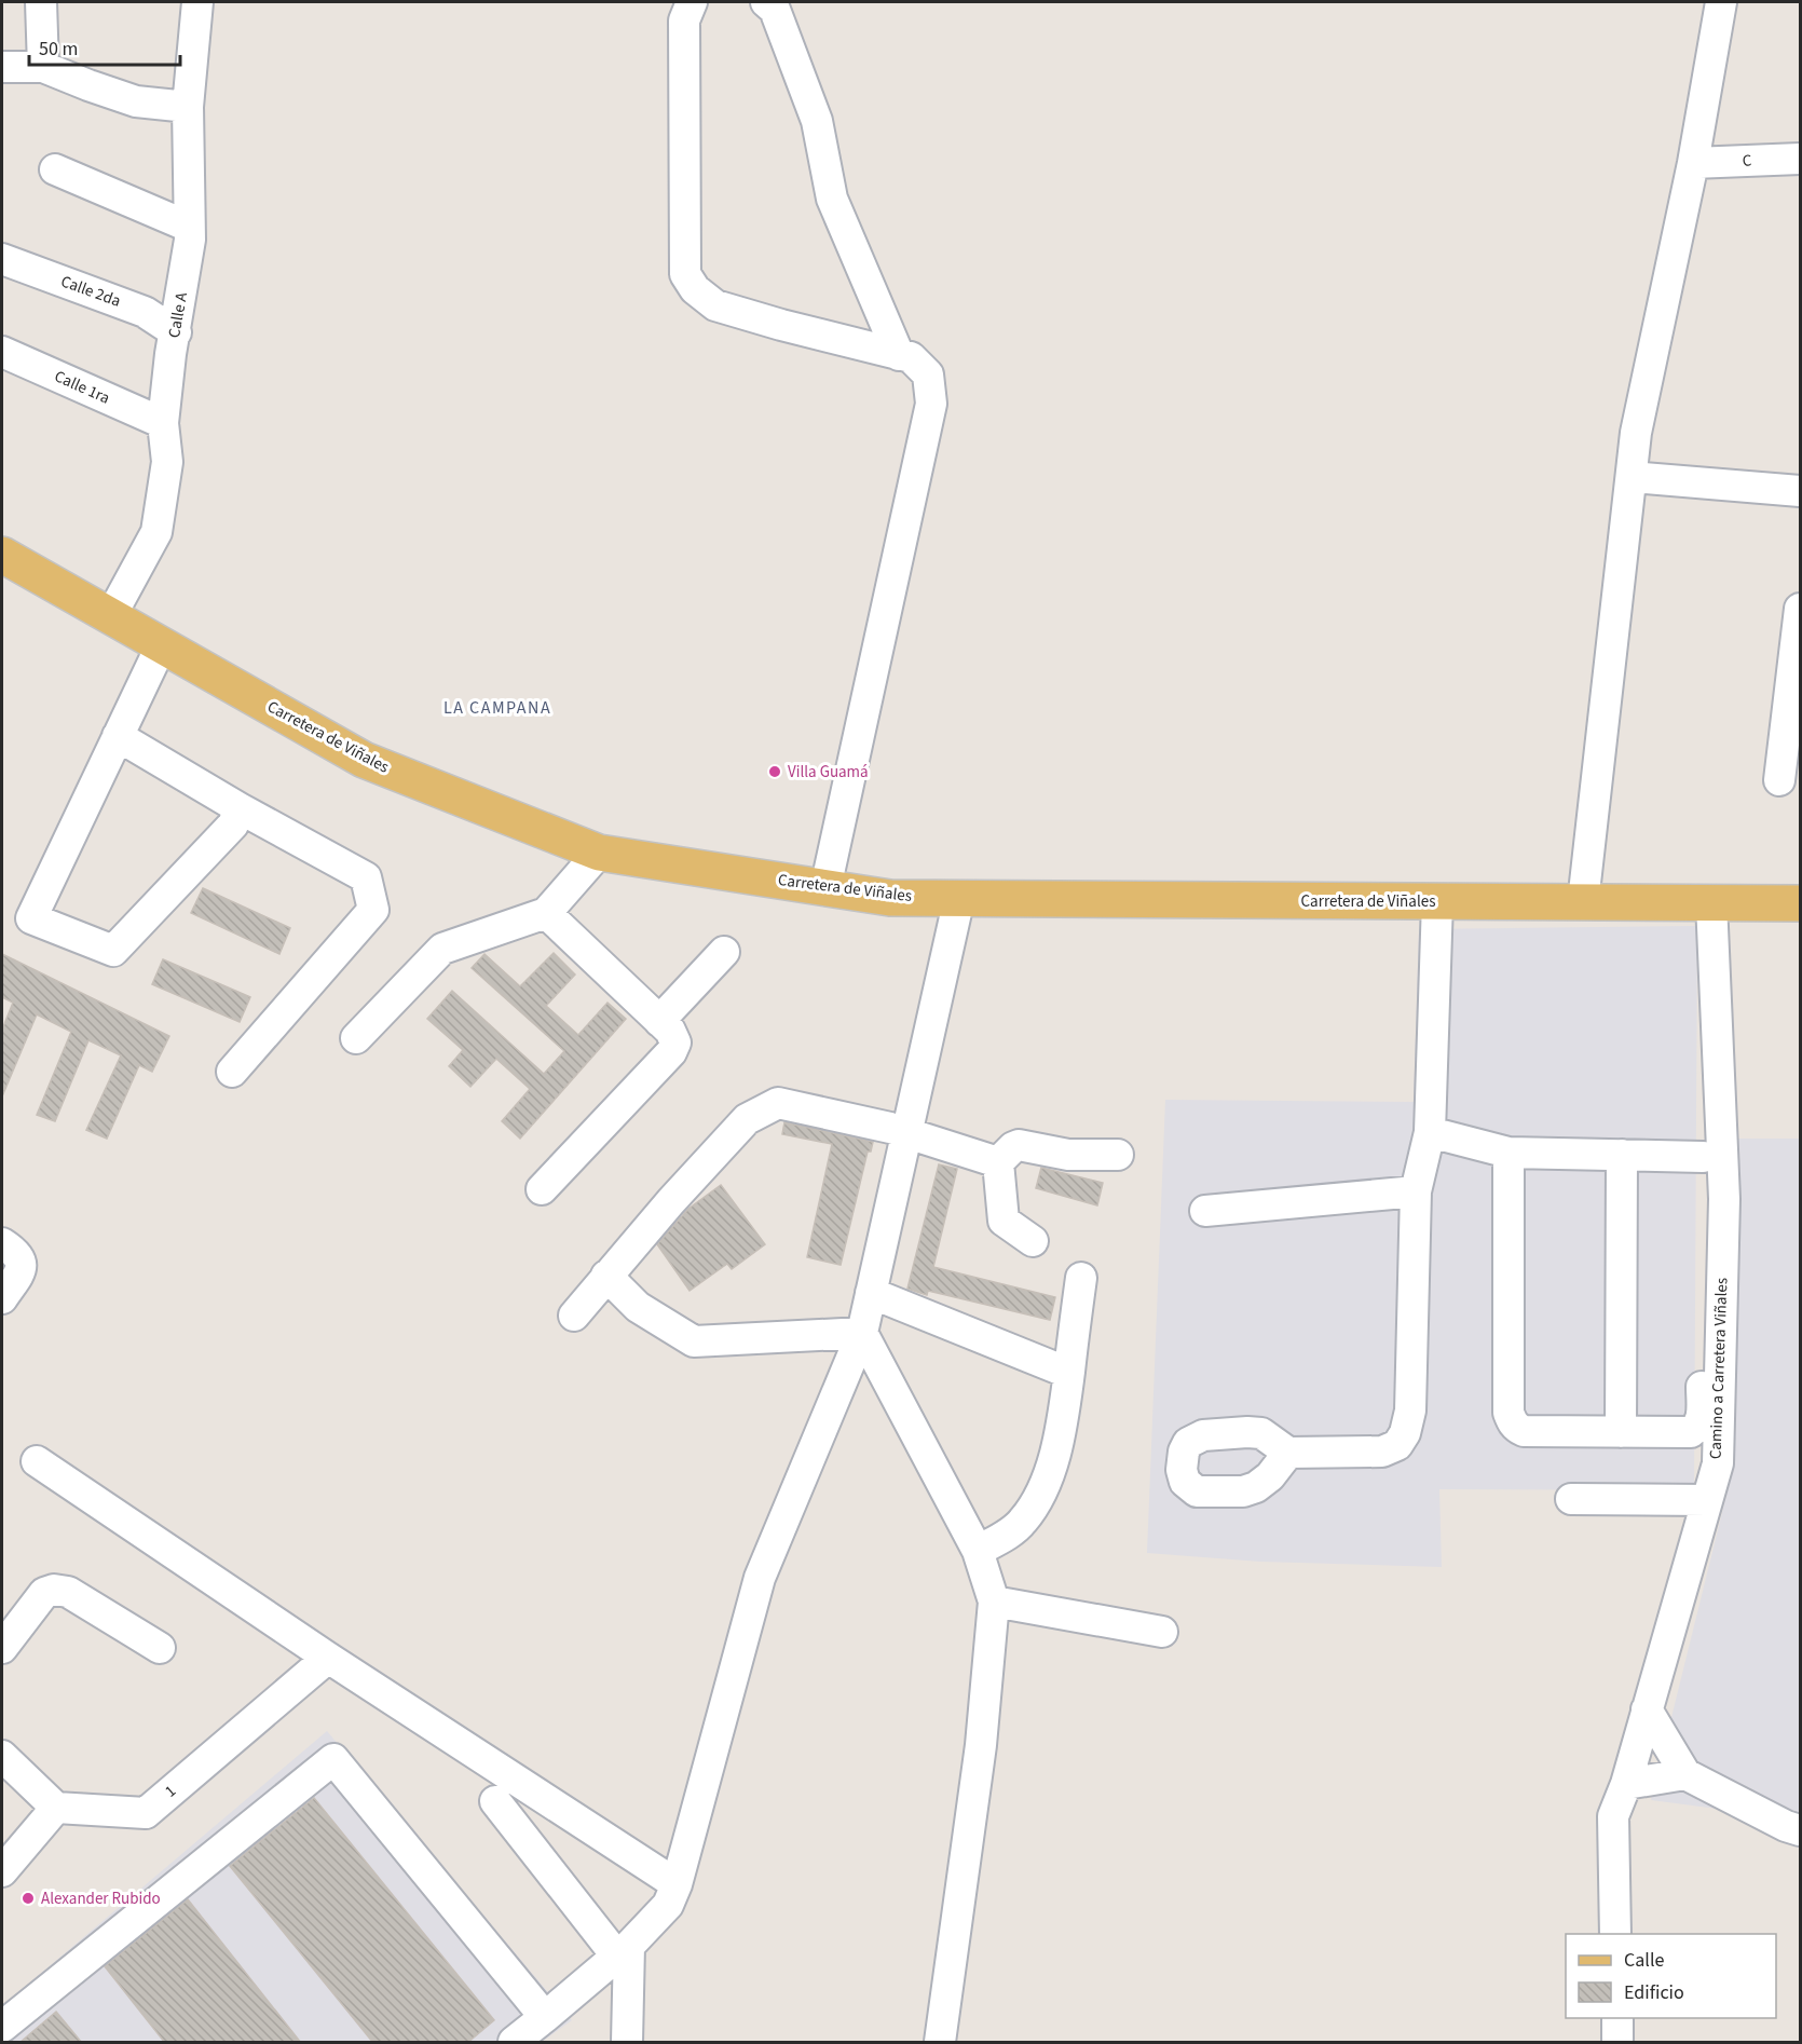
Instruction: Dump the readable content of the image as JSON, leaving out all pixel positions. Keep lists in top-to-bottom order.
{
  "streets": {
    "main road": ["Carretera de Viñales"],
    "street": [
      "C",
      "Calle 2da",
      "Calle A",
      "Calle 1ra",
      "Camino a Carretera Viñales",
      "1"
    ]
  },
  "crossings": [
    ["Calle 2da", "Calle A"],
    ["Calle A", "Calle 1ra"],
    ["Calle A", "Carretera de Viñales"],
    ["Carretera de Viñales", "Camino a Carretera Viñales"]
  ],
  "districts": ["LA CAMPANA"],
  "places": ["Villa Guamá", "Alexander Rubido"],
  "legend": ["Calle", "Edificio"],
  "scale_bar": "50 m"
}
